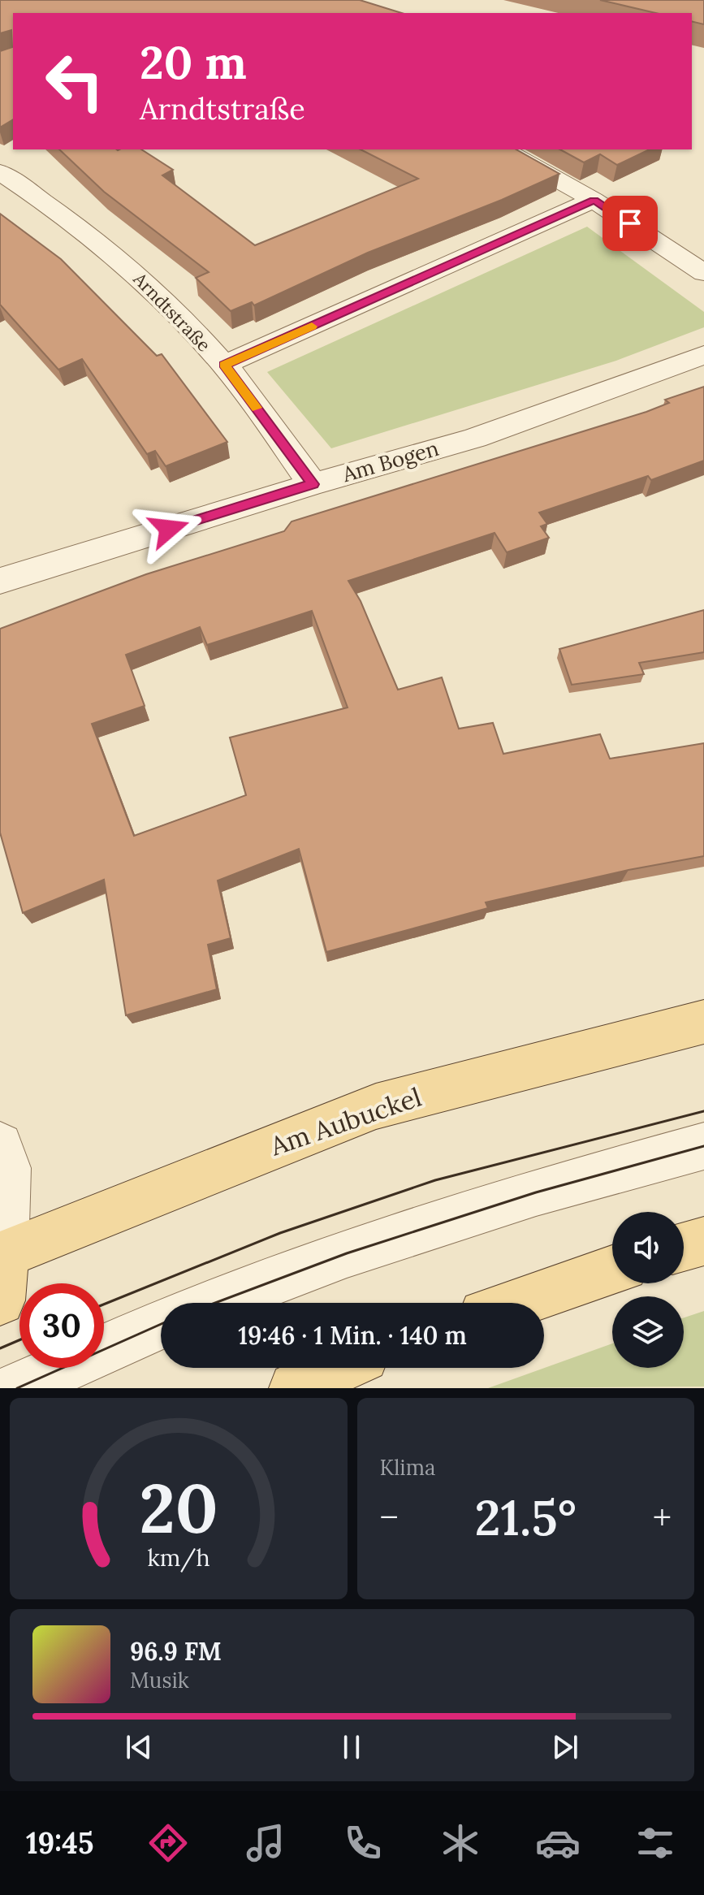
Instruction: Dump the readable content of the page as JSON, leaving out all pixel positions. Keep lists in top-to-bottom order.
{
  "streets": {
    "main road": ["Am Aubuckel"],
    "street": ["Arndtstraße", "Am Bogen"]
  },
  "crossings": [
    ["Arndtstraße", "Am Bogen"]
  ],
  "page": {
    "turn": ["20 m", "Arndtstraße"],
    "limit": "30",
    "trip": "19:46 · 1 Min. · 140 m",
    "tile": "Klima",
    "heat": ["−", "21.5°", "+"],
    "song": ["96.9 FM", "Musik"],
    "tabs": "19:45",
    "gauge": ["20", "km/h"]
  }
}
